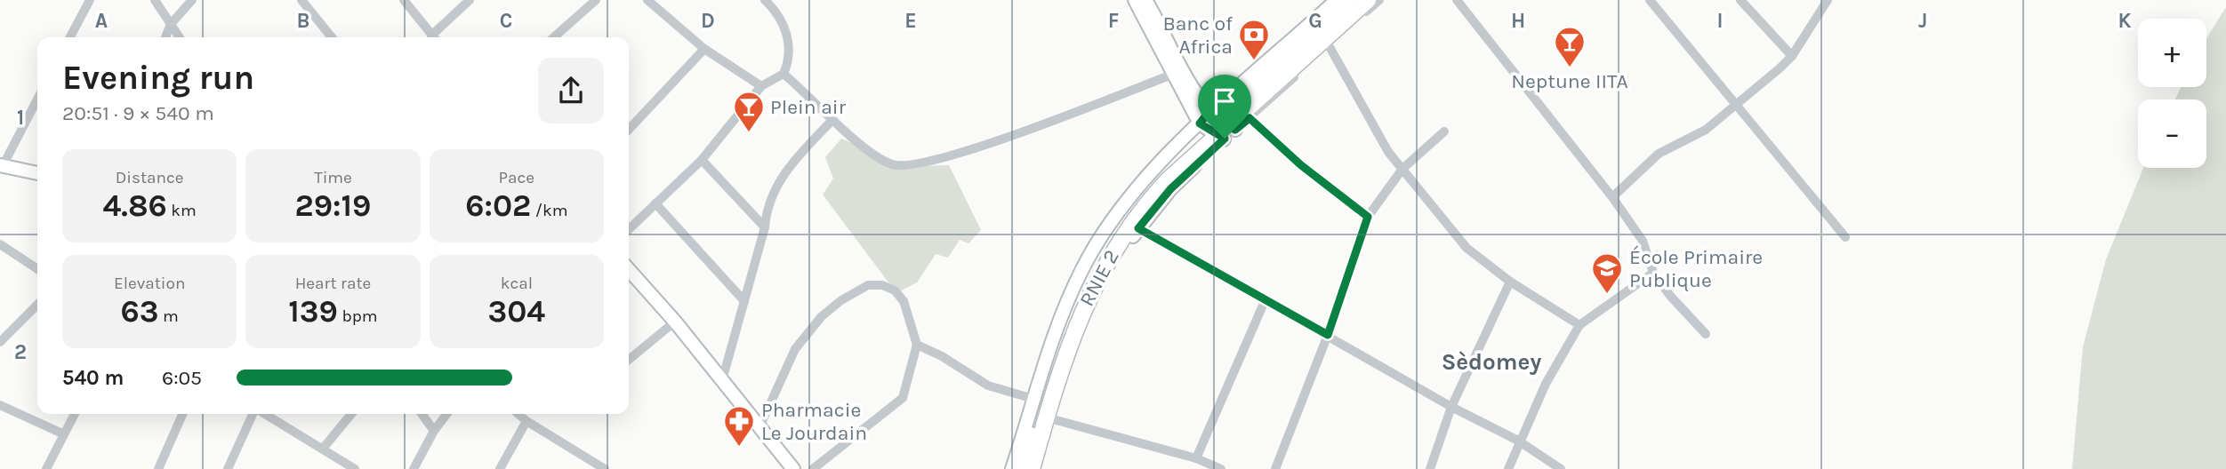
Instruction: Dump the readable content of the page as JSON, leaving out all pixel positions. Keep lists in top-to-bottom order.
{
  "streets": {
    "highway": ["RNIE 2"]
  },
  "districts": ["Sèdomey"],
  "places": {
    "bank": ["Banc of Africa"],
    "bar": ["Neptune IITA", "Plein air"],
    "school or university": ["École Primaire Publique"],
    "pharmacy": ["Pharmacie Le Jourdain"]
  },
  "page": {
    "map_buttons": ["+", "−"],
    "heading": ["Evening run", "20:51 · 9 × 540 m"],
    "stats": [
      ["Distance", "4.86 km"],
      ["Time", "29:19"],
      ["Pace", "6:02 /km"],
      ["Elevation", "63 m"],
      ["Heart rate", "139 bpm"],
      ["kcal", "304"]
    ],
    "list": [
      {
        "name": "540 m",
        "note": "6:05"
      }
    ]
  },
  "grid": {
    "columns": [
      "A",
      "B",
      "C",
      "D",
      "E",
      "F",
      "G",
      "H",
      "I",
      "J",
      "K"
    ],
    "rows": ["1", "2"]
  }
}
